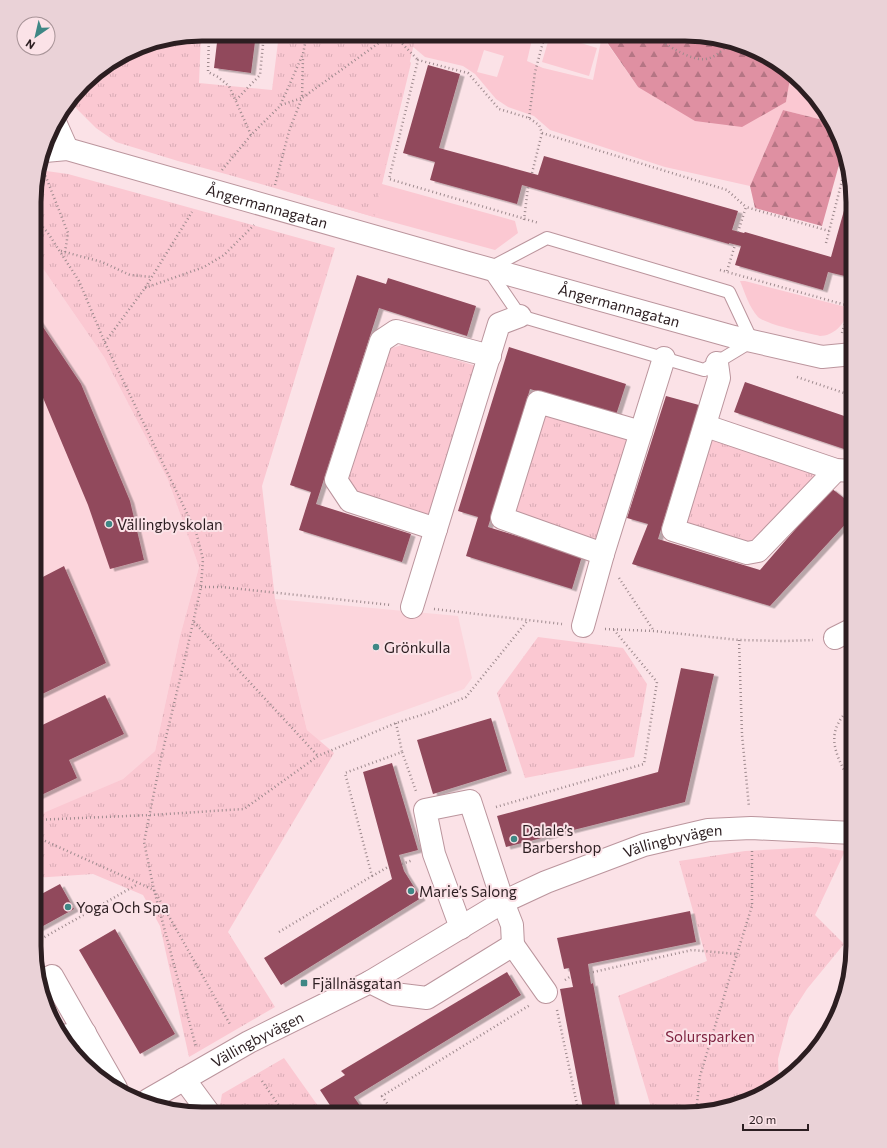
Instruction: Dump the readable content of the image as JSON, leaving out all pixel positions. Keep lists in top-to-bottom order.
{
  "streets": {
    "street": ["Ångermannagatan", "Vällingbyvägen"]
  },
  "parks": ["Solursparken"],
  "places": {
    "other": [
      "Vällingbyskolan",
      "Grönkulla",
      "Dalale’s Barbershop",
      "Marie’s Salong",
      "Yoga Och Spa"
    ],
    "transit": ["Fjällnäsgatan"]
  },
  "scale_bar": "20 m",
  "north": "bottom left"
}
